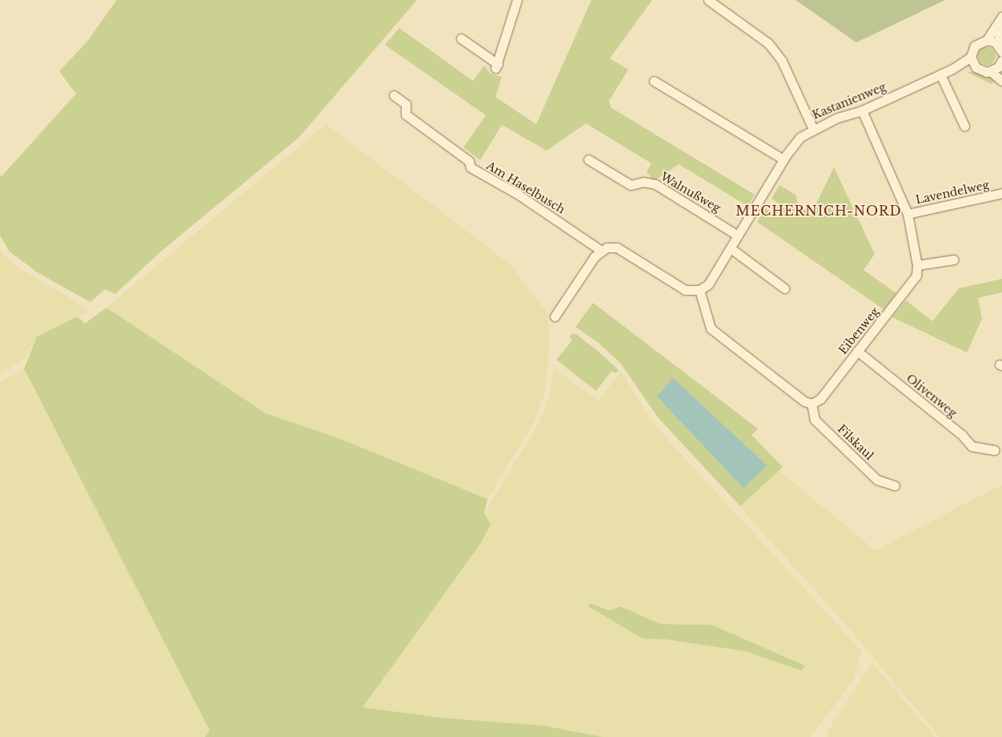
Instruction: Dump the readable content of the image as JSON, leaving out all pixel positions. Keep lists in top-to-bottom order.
{
  "streets": {
    "street": [
      "Kastanienweg",
      "Am Haselbusch",
      "Walnußweg",
      "Lavendelweg",
      "Eibenweg",
      "Olivenweg",
      "Filskaul"
    ]
  },
  "crossings": [
    ["Kastanienweg", "Walnußweg"],
    ["Eibenweg", "Olivenweg"],
    ["Eibenweg", "Filskaul"]
  ],
  "districts": ["MECHERNICH-NORD"]
}
